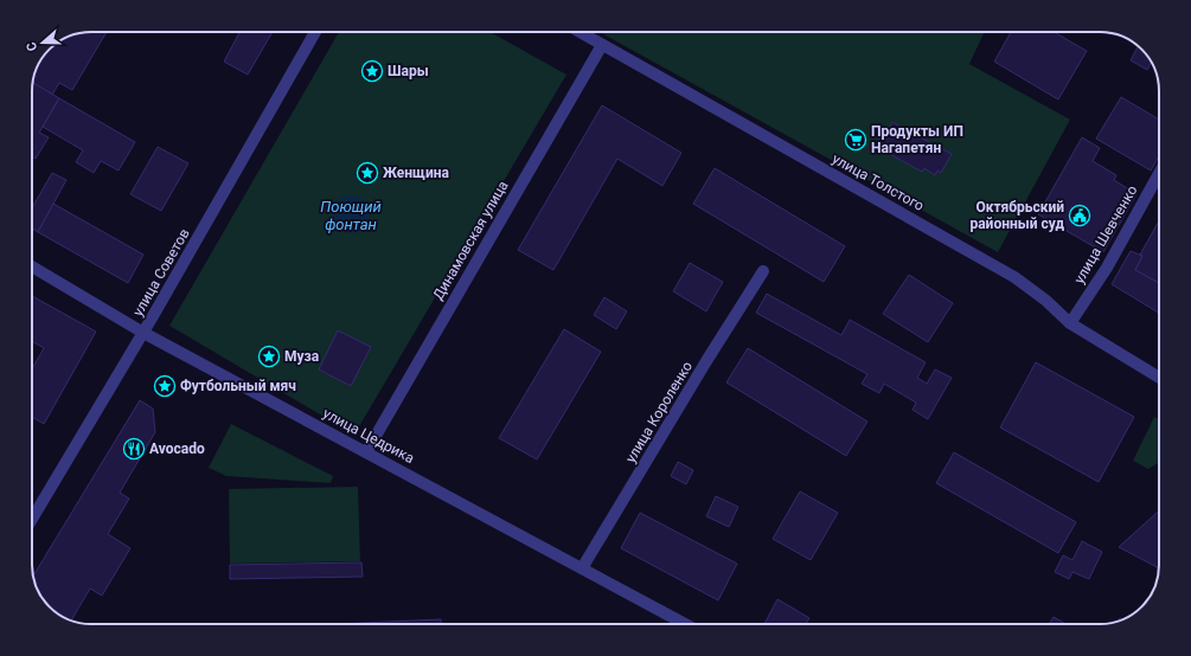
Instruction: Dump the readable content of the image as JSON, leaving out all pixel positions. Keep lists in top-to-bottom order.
{
  "streets": {
    "street": [
      "улица Толстого",
      "улица Шевченко",
      "Динамовская улица",
      "улица Советов",
      "улица Короленко",
      "улица Цедрика"
    ]
  },
  "crossings": [
    ["улица Толстого", "улица Шевченко"],
    ["улица Толстого", "Динамовская улица"],
    ["Динамовская улица", "улица Цедрика"],
    ["улица Советов", "улица Цедрика"],
    ["улица Короленко", "улица Цедрика"]
  ],
  "water": ["Поющий фонтан"],
  "places": {
    "place": [
      "Шары",
      "Женщина",
      "Муза",
      "Футбольный мяч"
    ],
    "supermarket": ["Продукты ИП Нагапетян"],
    "public building": ["Октябрьский районный суд"],
    "restaurant": ["Avocado"]
  },
  "north": "left"
}
